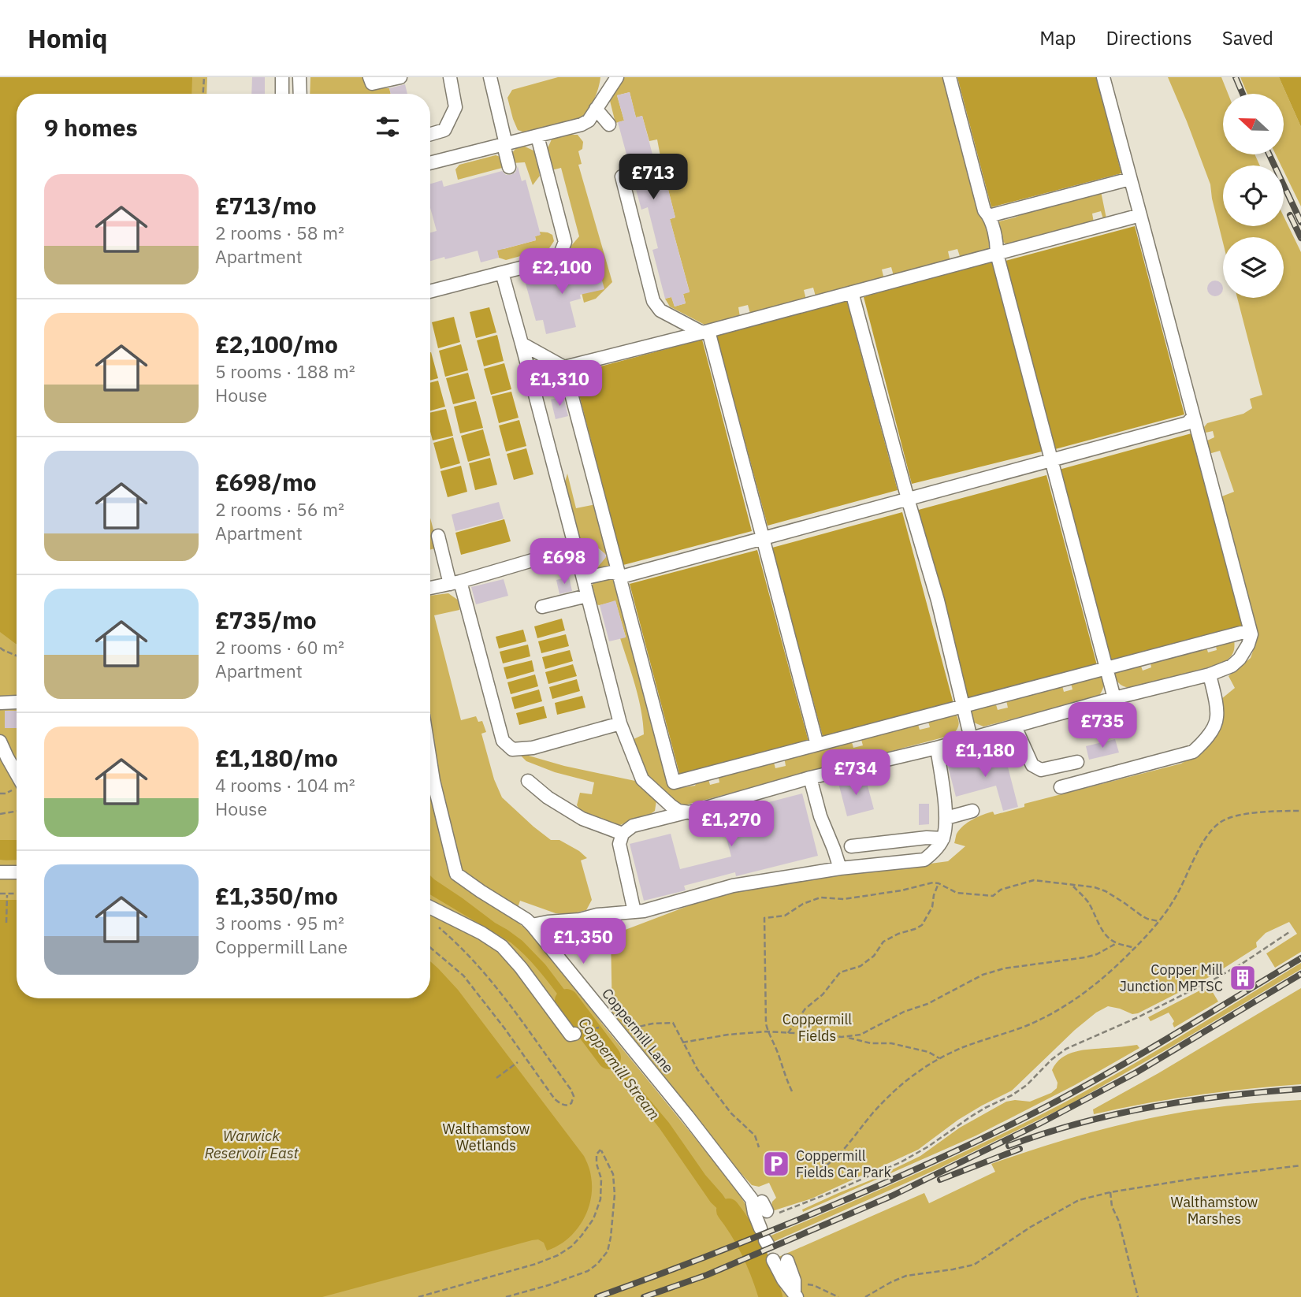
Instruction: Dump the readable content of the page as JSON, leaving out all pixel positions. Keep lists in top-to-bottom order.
{
  "streets": {
    "street": ["Coppermill Lane"]
  },
  "water": ["Coppermill Stream", "Warwick Reservoir East"],
  "parks": ["Coppermill Fields", "Walthamstow Wetlands", "Walthamstow Marshes"],
  "places": {
    "building": ["Copper Mill Junction MPTSC"],
    "parking": ["Coppermill Fields Car Park"]
  },
  "north": "left",
  "page": {
    "header": "Homiq",
    "nav": ["Map", "Directions", "Saved"],
    "heading": "9 homes",
    "price": [
      "£713",
      "£2,100",
      "£1,310",
      "£698",
      "£735",
      "£1,180",
      "£734",
      "£1,270",
      "£1,350"
    ],
    "list": [
      {
        "name": "£713/mo",
        "note": "2 rooms · 58 m² · Apartment"
      },
      {
        "name": "£2,100/mo",
        "note": "5 rooms · 188 m² · House"
      },
      {
        "name": "£698/mo",
        "note": "2 rooms · 56 m² · Apartment"
      },
      {
        "name": "£735/mo",
        "note": "2 rooms · 60 m² · Apartment"
      },
      {
        "name": "£1,180/mo",
        "note": "4 rooms · 104 m² · House"
      },
      {
        "name": "£1,350/mo",
        "note": "3 rooms · 95 m² · Coppermill Lane"
      }
    ]
  }
}
